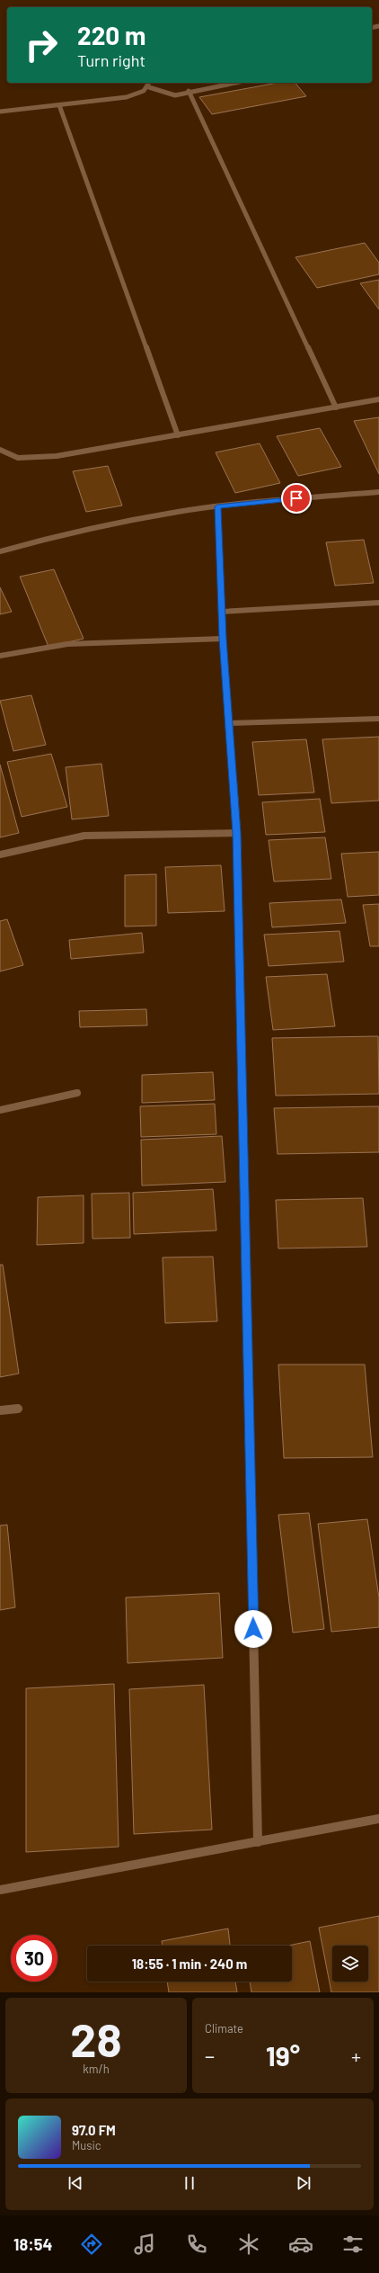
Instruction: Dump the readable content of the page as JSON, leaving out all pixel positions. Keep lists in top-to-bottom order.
{
  "page": {
    "turn": ["220 m", "Turn right"],
    "limit": "30",
    "trip": "18:55 · 1 min · 240 m",
    "tile": [
      ["28", "km/h"],
      "Climate"
    ],
    "heat": ["−", "19°", "+"],
    "song": ["97.0 FM", "Music"],
    "tabs": "18:54"
  }
}
